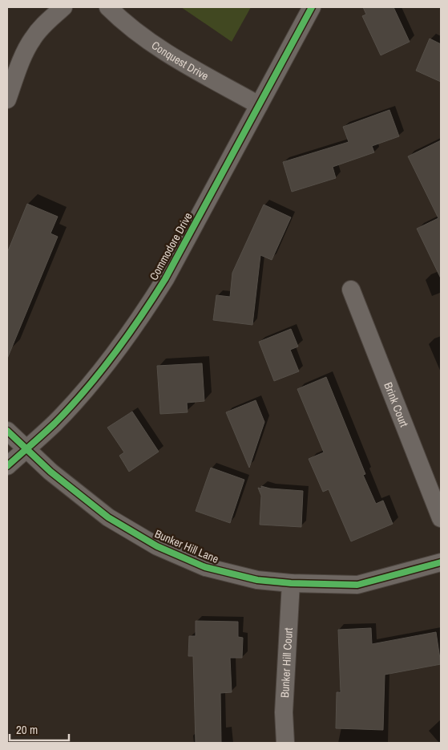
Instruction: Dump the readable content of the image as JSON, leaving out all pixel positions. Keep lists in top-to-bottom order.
{
  "streets": {
    "street": [
      "Conquest Drive",
      "Commodore Drive",
      "Brink Court",
      "Bunker Hill Lane",
      "Bunker Hill Court"
    ]
  },
  "crossings": [
    ["Conquest Drive", "Commodore Drive"],
    ["Commodore Drive", "Bunker Hill Lane"],
    ["Bunker Hill Lane", "Bunker Hill Court"]
  ],
  "scale_bar": "20 m"
}
